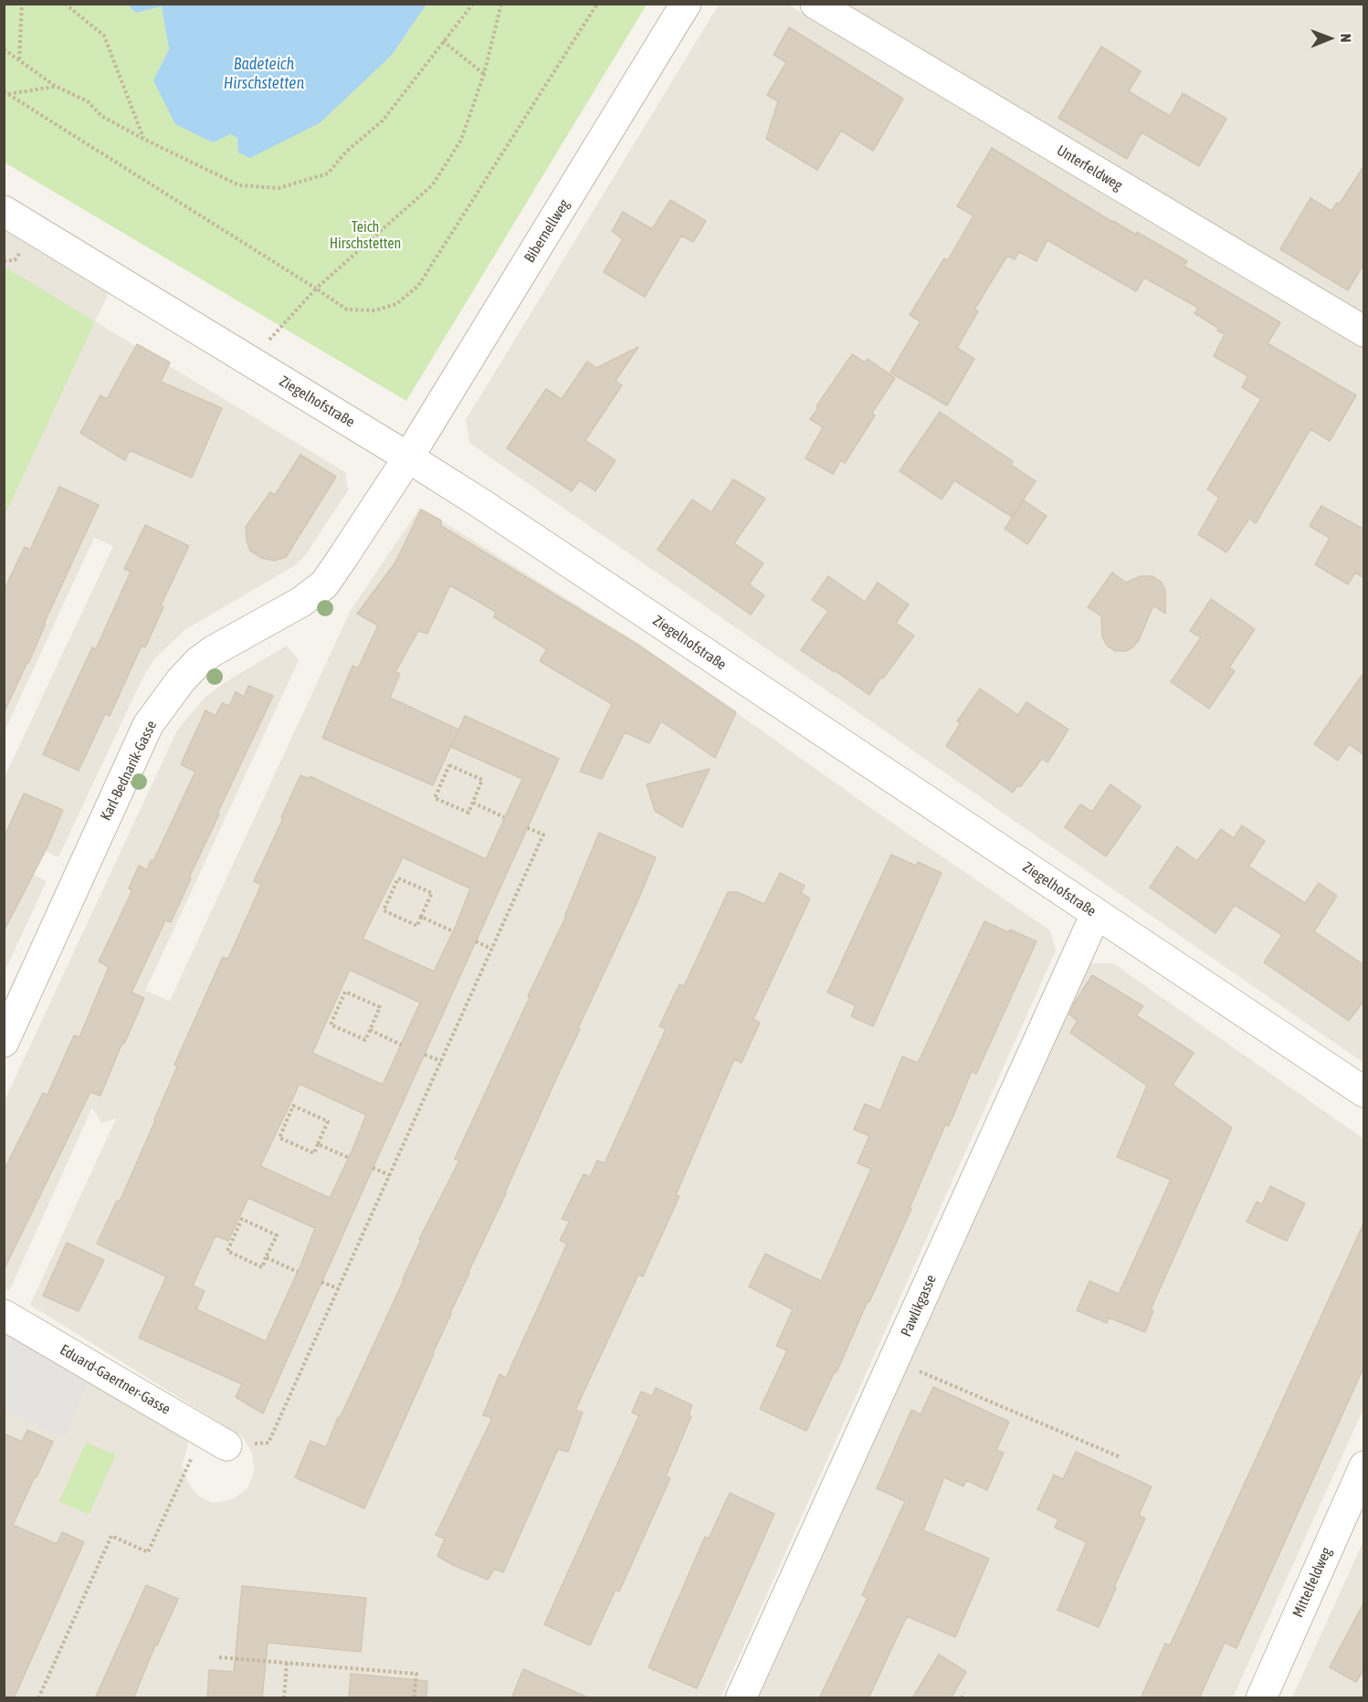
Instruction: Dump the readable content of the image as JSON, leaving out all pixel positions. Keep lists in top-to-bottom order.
{
  "streets": {
    "street": [
      "Unterfeldweg",
      "Bibernellweg",
      "Ziegelhofstraße",
      "Karl-Bednarik-Gasse",
      "Pawlikgasse",
      "Eduard-Gaertner-Gasse",
      "Mittelfeldweg"
    ]
  },
  "crossings": [
    ["Bibernellweg", "Ziegelhofstraße"],
    ["Bibernellweg", "Karl-Bednarik-Gasse"],
    ["Ziegelhofstraße", "Karl-Bednarik-Gasse"],
    ["Ziegelhofstraße", "Pawlikgasse"]
  ],
  "water": ["Badeteich Hirschstetten"],
  "parks": ["Teich Hirschstetten"],
  "north": "right"
}
